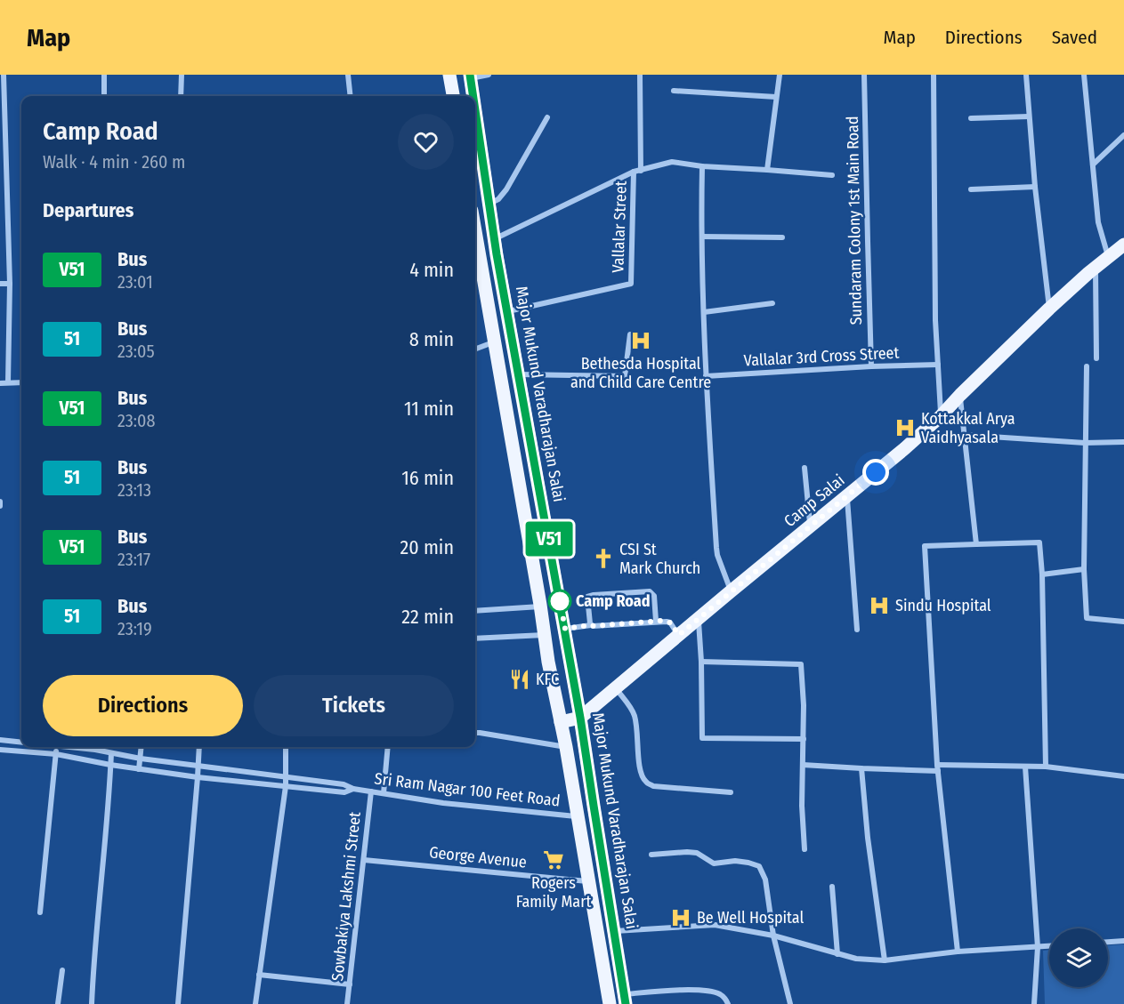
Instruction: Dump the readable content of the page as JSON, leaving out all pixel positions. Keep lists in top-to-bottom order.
{
  "streets": {
    "main road": ["Major Mukund Varadharajan Salai", "Camp Salai"],
    "street": [
      "Sundaram Colony 1st Main Road",
      "Vallalar Street",
      "Vallalar 3rd Cross Street",
      "Sri Ram Nagar 100 Feet Road",
      "George Avenue",
      "Sowbakiya Lakshmi Street"
    ]
  },
  "crossings": [
    ["Sundaram Colony 1st Main Road", "Vallalar 3rd Cross Street"],
    ["Vallalar Street", "Major Mukund Varadharajan Salai"],
    ["Major Mukund Varadharajan Salai", "Camp Salai"],
    ["Sri Ram Nagar 100 Feet Road", "Sowbakiya Lakshmi Street"],
    ["George Avenue", "Sowbakiya Lakshmi Street"]
  ],
  "places": {
    "hospital": [
      "Bethesda Hospital and Child Care Centre",
      "Kottakkal Arya Vaidhyasala",
      "Sindu Hospital",
      "Be Well Hospital"
    ],
    "church": ["CSI St Mark Church"],
    "other": ["Camp Road"],
    "restaurant": ["KFC"],
    "supermarket": ["Rogers Family Mart"]
  },
  "lines": ["bus line V51"],
  "page": {
    "header": "Map",
    "nav": ["Map", "Directions", "Saved"],
    "on_map": "V51",
    "heading": [
      ["Camp Road", "Walk · 4 min · 260 m"],
      "Departures"
    ],
    "list": [
      {
        "mark": "V51",
        "name": "Bus",
        "note": "23:01",
        "value": "4 min"
      },
      {
        "mark": "51",
        "name": "Bus",
        "note": "23:05",
        "value": "8 min"
      },
      {
        "mark": "V51",
        "name": "Bus",
        "note": "23:08",
        "value": "11 min"
      },
      {
        "mark": "51",
        "name": "Bus",
        "note": "23:13",
        "value": "16 min"
      },
      {
        "mark": "V51",
        "name": "Bus",
        "note": "23:17",
        "value": "20 min"
      },
      {
        "mark": "51",
        "name": "Bus",
        "note": "23:19",
        "value": "22 min"
      }
    ],
    "buttons": ["Directions", "Tickets"]
  }
}
